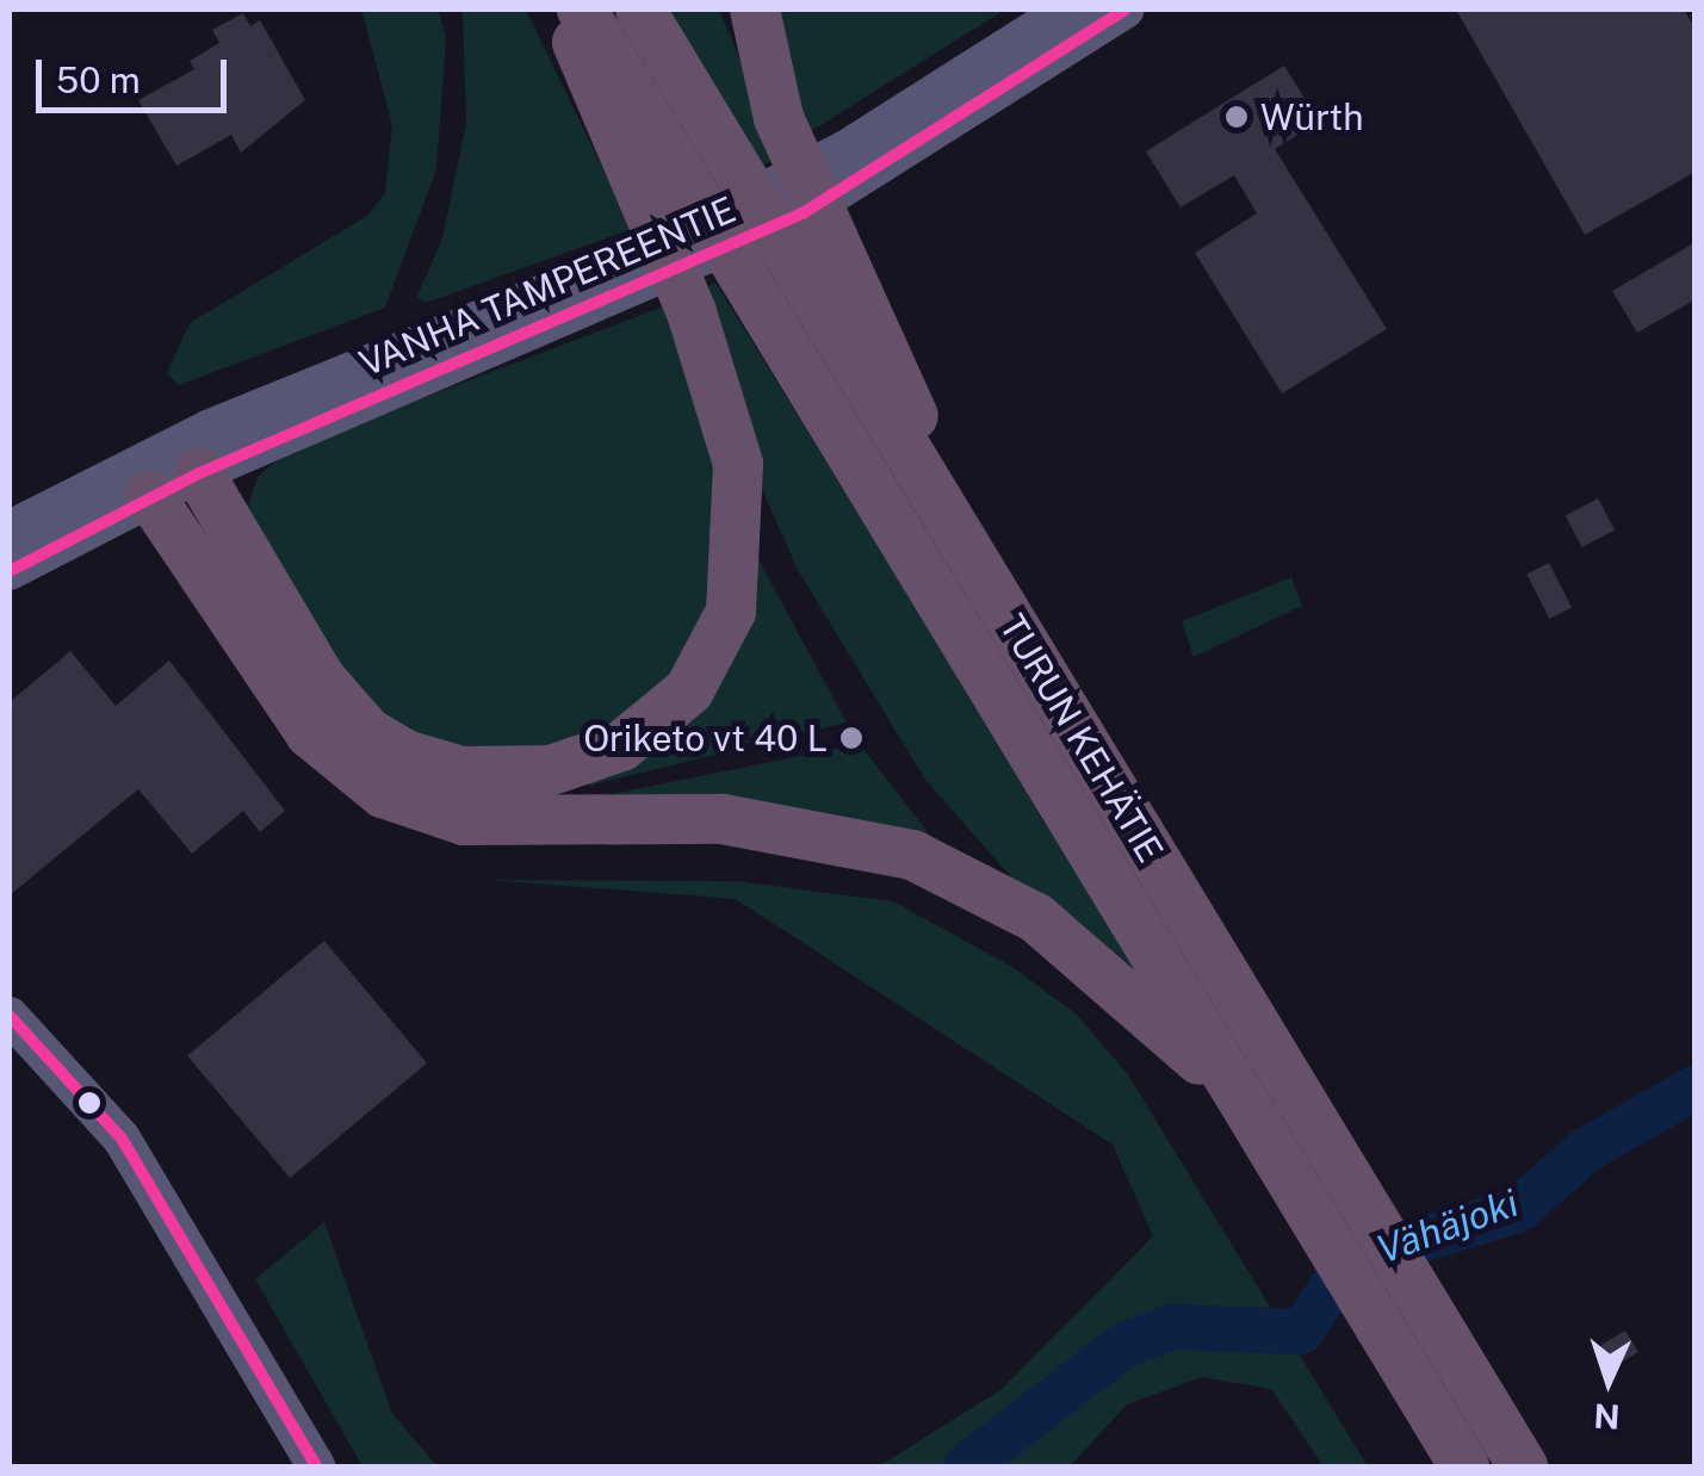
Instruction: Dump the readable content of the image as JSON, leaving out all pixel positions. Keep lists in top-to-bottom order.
{
  "streets": {
    "highway": ["TURUN KEHÄTIE"],
    "main road": ["VANHA TAMPEREENTIE"]
  },
  "water": ["Vähäjoki"],
  "places": ["Würth", "Oriketo vt 40 L"],
  "scale_bar": "50 m",
  "north": "bottom"
}
